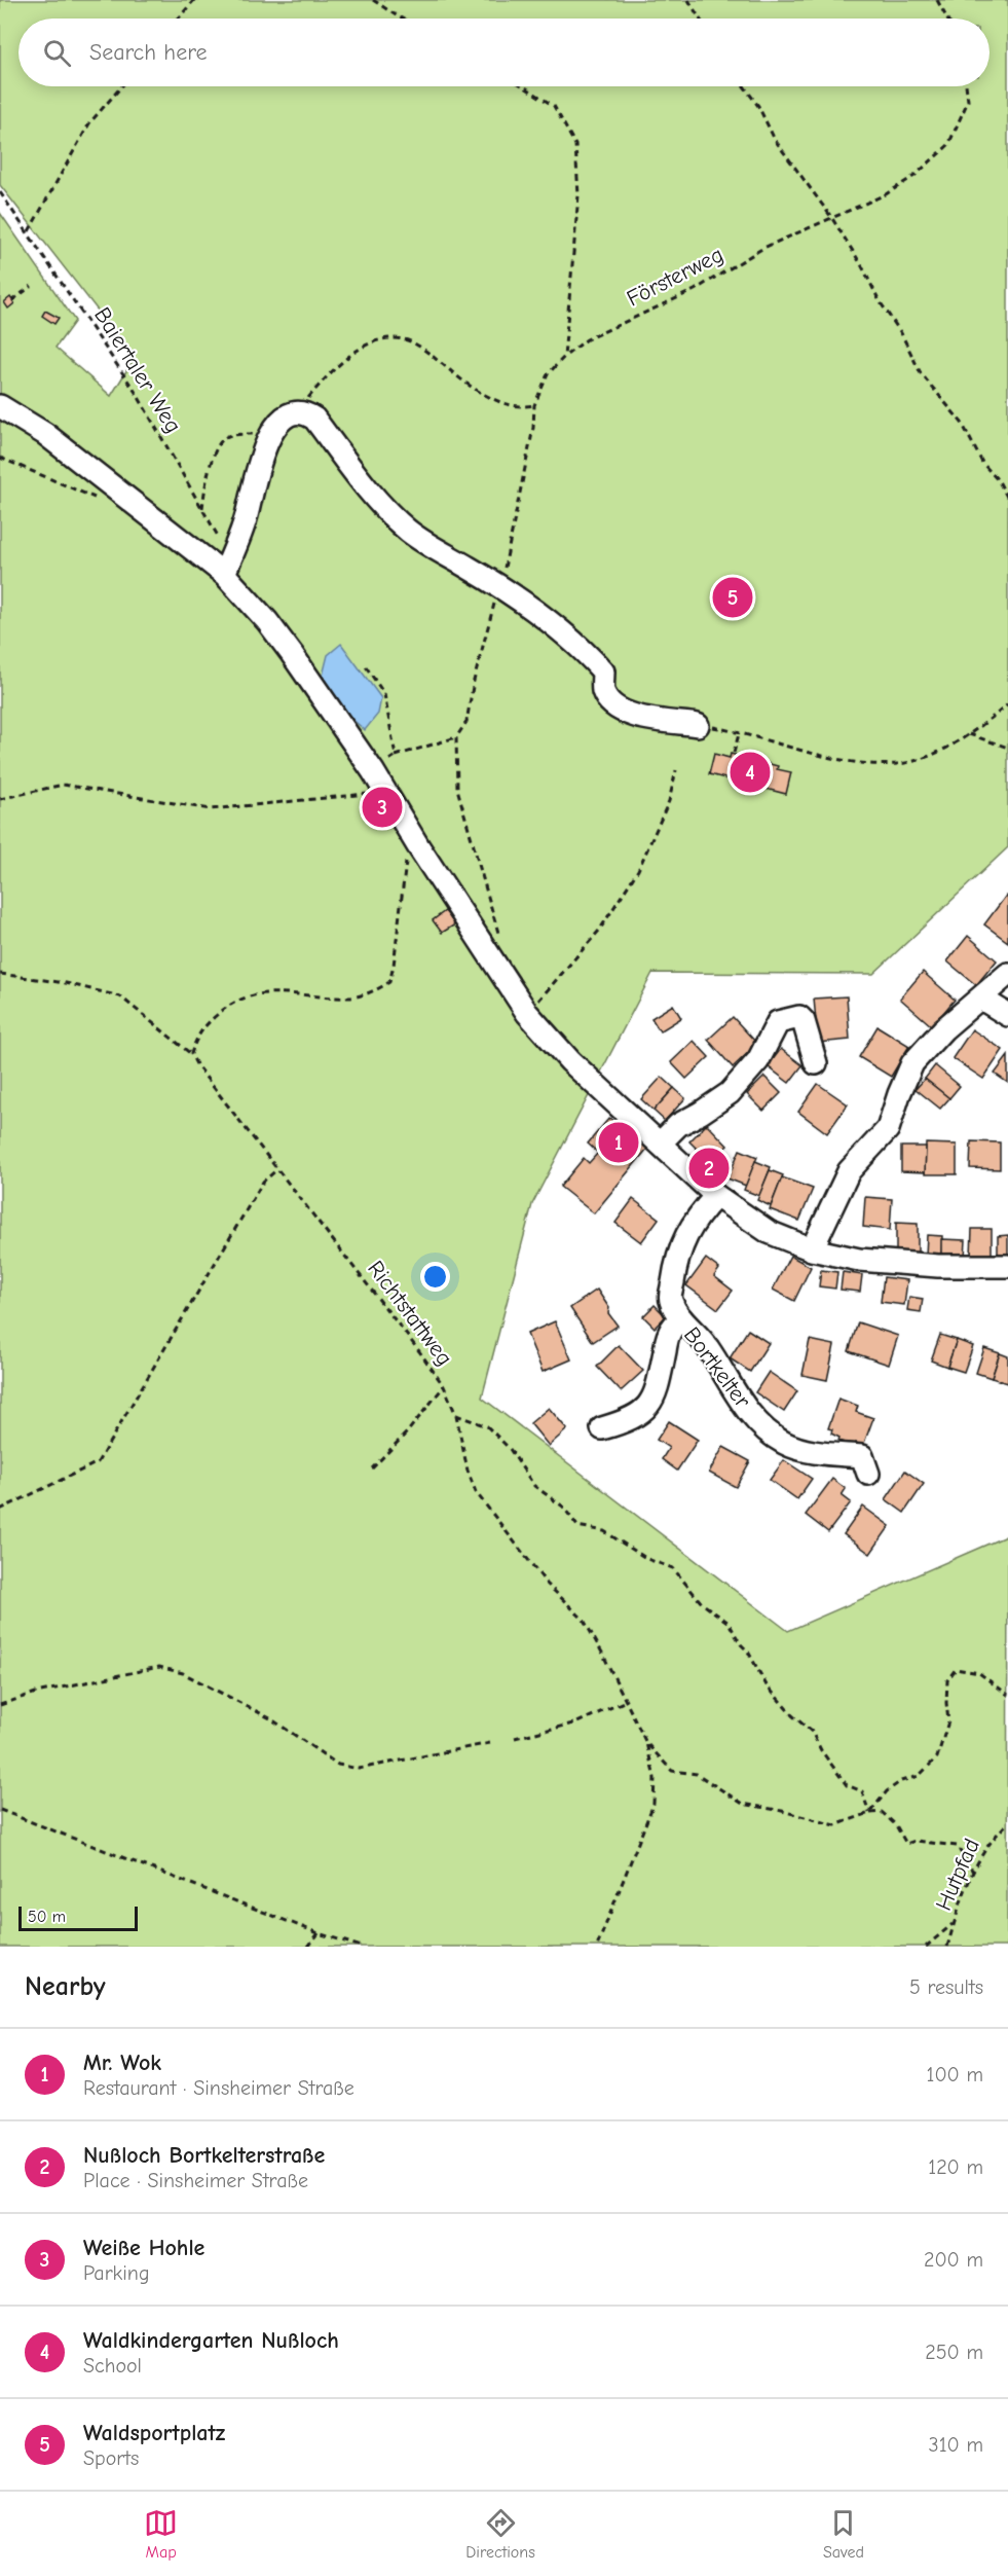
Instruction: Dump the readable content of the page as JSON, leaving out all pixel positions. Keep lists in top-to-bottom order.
{
  "streets": {
    "street": ["Bortkelter"],
    "path": [
      "Försterweg",
      "Baiertaler Weg",
      "Richtstattweg",
      "Hutpfad"
    ]
  },
  "scale_bar": "50 m",
  "page": {
    "search": "Search here",
    "pins": [
      "5",
      "4",
      "3",
      "1",
      "2"
    ],
    "scale": "50 m",
    "heading": ["Nearby", "5 results"],
    "list": [
      {
        "mark": "1",
        "name": "Mr. Wok",
        "note": "Restaurant · Sinsheimer Straße",
        "value": "100 m"
      },
      {
        "mark": "2",
        "name": "Nußloch Bortkelterstraße",
        "note": "Place · Sinsheimer Straße",
        "value": "120 m"
      },
      {
        "mark": "3",
        "name": "Weiße Hohle",
        "note": "Parking",
        "value": "200 m"
      },
      {
        "mark": "4",
        "name": "Waldkindergarten Nußloch",
        "note": "School",
        "value": "250 m"
      },
      {
        "mark": "5",
        "name": "Waldsportplatz",
        "note": "Sports",
        "value": "310 m"
      }
    ],
    "nav": ["Map", "Directions", "Saved"]
  }
}
